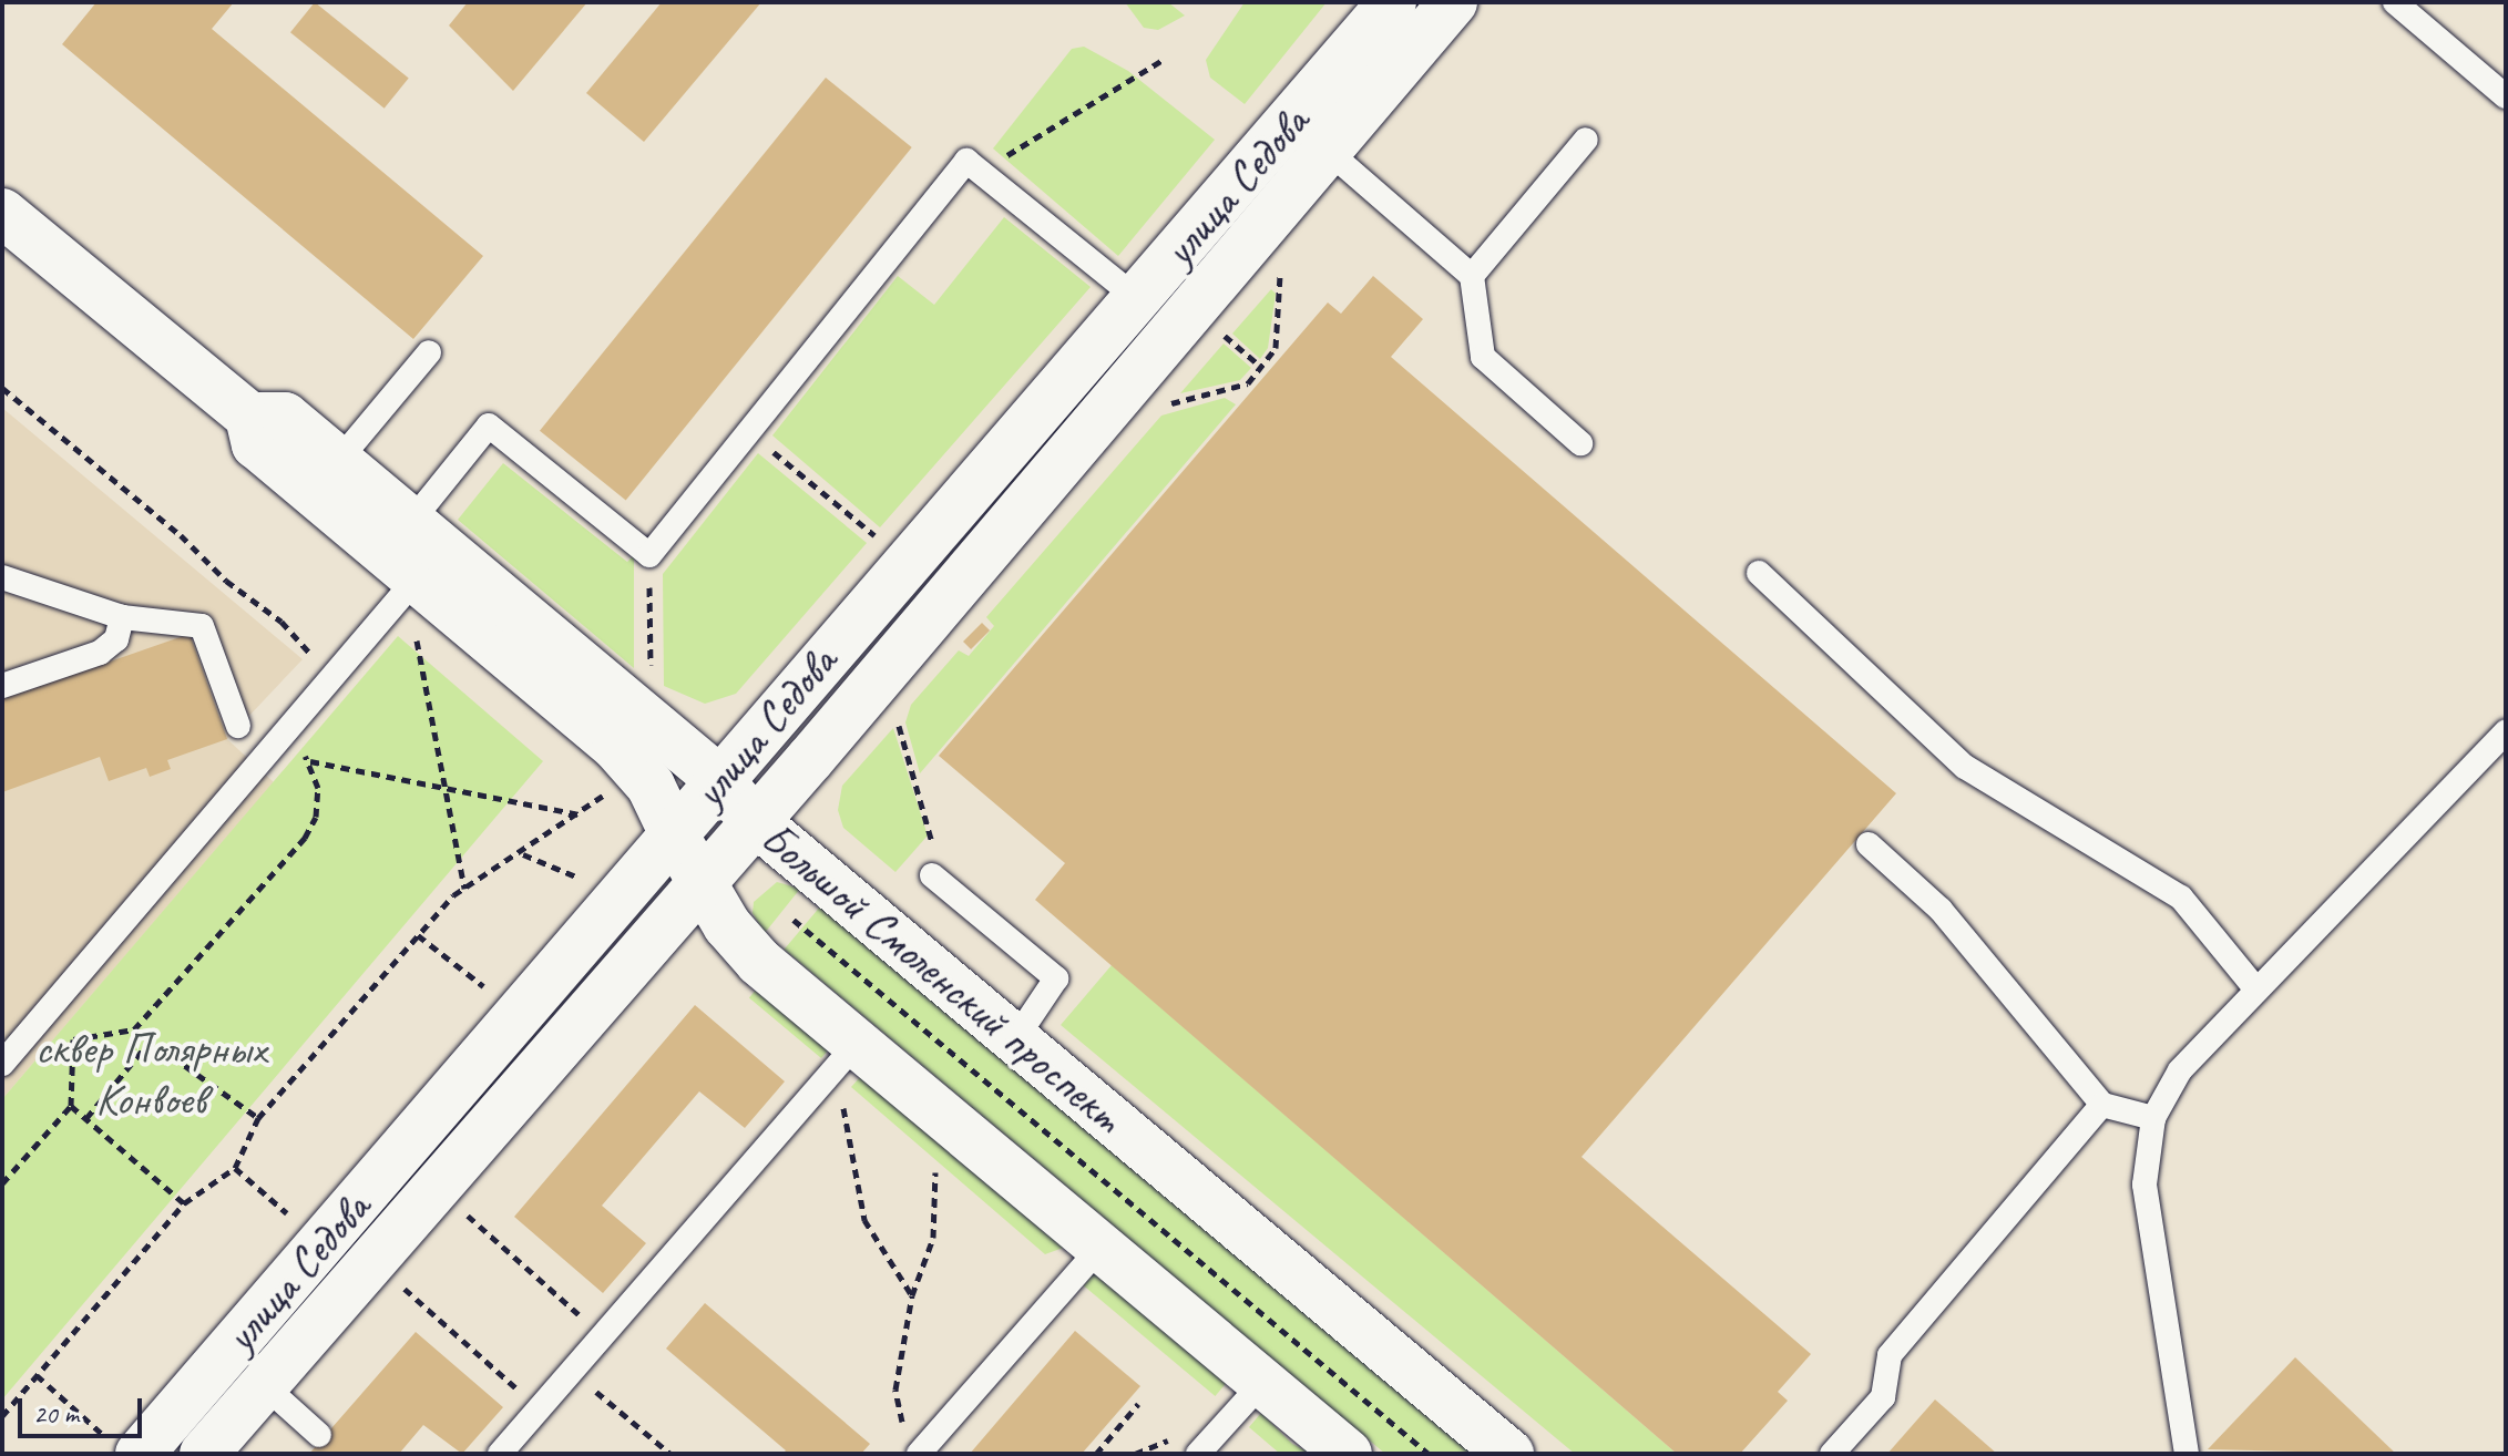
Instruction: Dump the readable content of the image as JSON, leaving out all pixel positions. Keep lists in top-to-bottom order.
{
  "streets": {
    "main road": ["улица Седова", "Большой Смоленский проспект"]
  },
  "crossings": [
    ["улица Седова", "Большой Смоленский проспект"]
  ],
  "parks": ["сквер Полярных Конвоев"],
  "scale_bar": "20 m"
}
